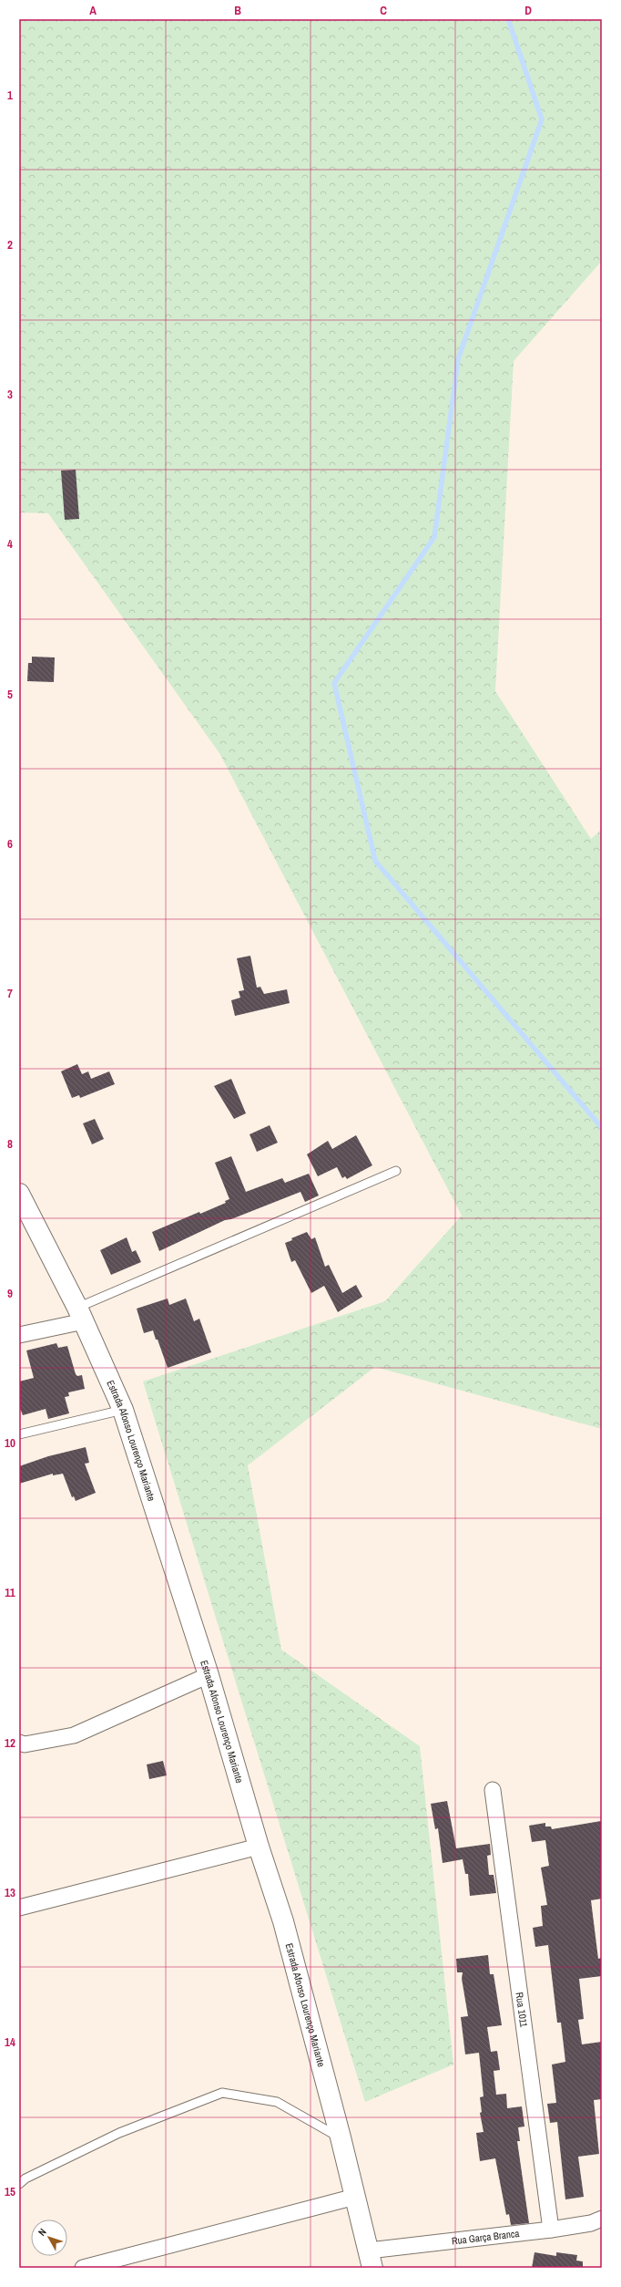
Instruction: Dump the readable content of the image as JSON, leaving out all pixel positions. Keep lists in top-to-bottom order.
{
  "streets": {
    "main road": ["Estrada Afonso Lourenço Mariante"],
    "street": ["Rua 1011", "Rua Garça Branca"]
  },
  "crossings": [
    ["Estrada Afonso Lourenço Mariante", "Rua Garça Branca"],
    ["Rua 1011", "Rua Garça Branca"]
  ],
  "north": "top left",
  "grid": {
    "columns": [
      "A",
      "B",
      "C",
      "D"
    ],
    "rows": [
      "1",
      "2",
      "3",
      "4",
      "5",
      "6",
      "7",
      "8",
      "9",
      "10",
      "11",
      "12",
      "13",
      "14",
      "15"
    ]
  }
}
